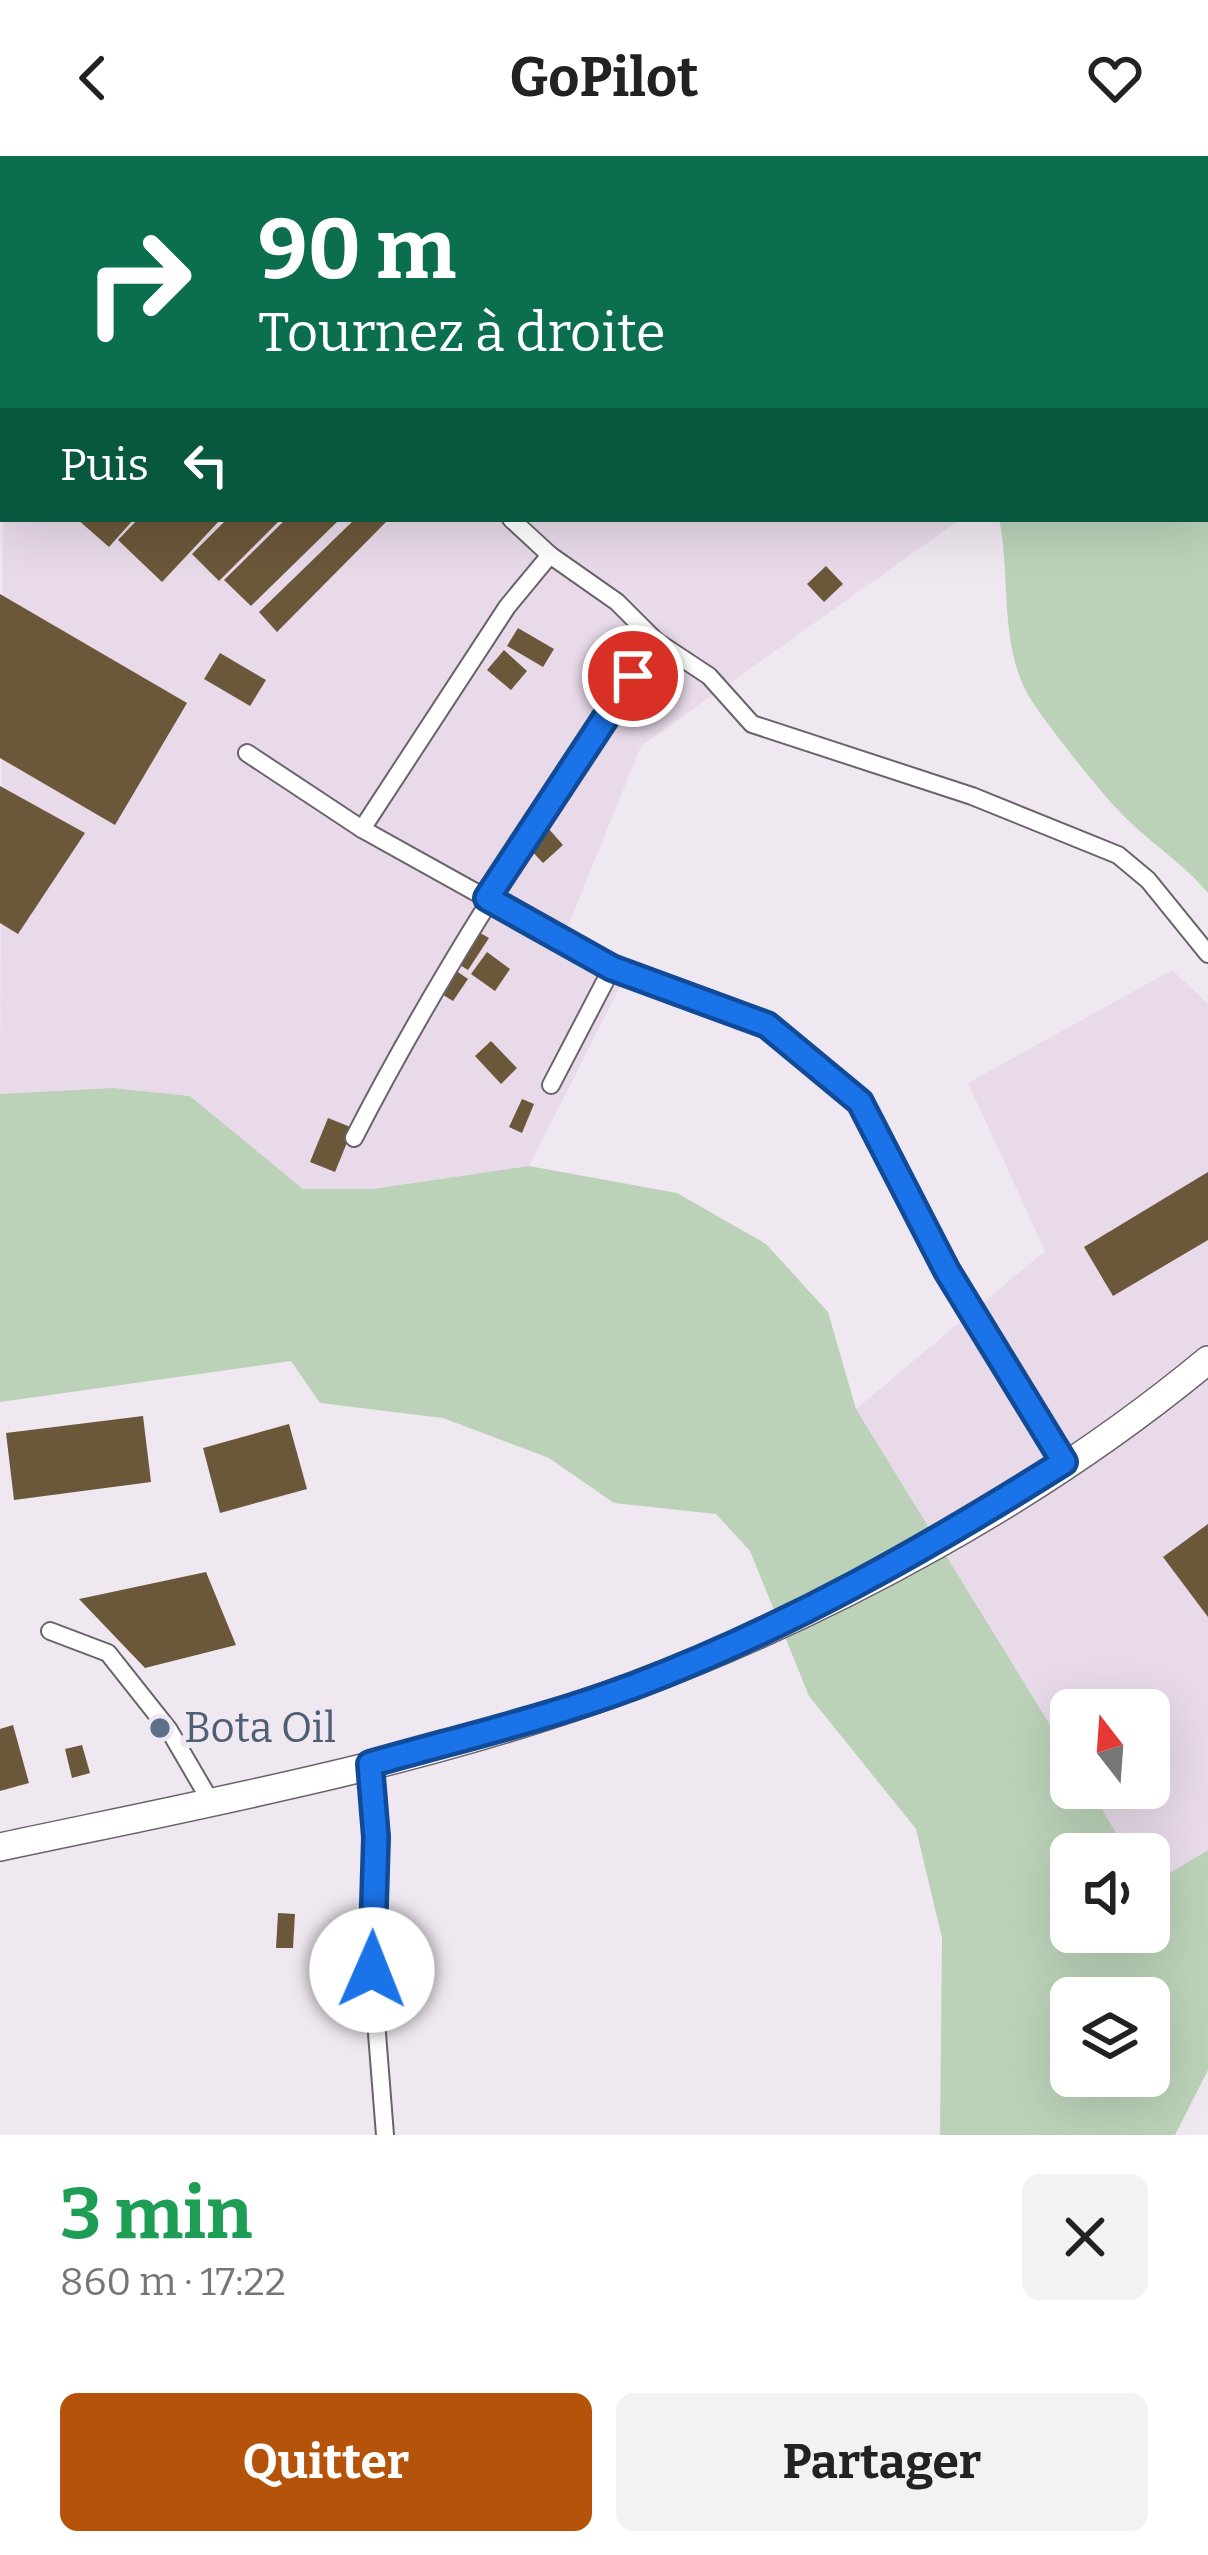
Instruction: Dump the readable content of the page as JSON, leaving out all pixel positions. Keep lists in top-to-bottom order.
{
  "places": ["Bota Oil"],
  "north": "top",
  "page": {
    "header": "GoPilot",
    "turn": ["90 m", "Tournez à droite"],
    "then": "Puis",
    "heading": ["3 min", "860 m · 17:22"],
    "buttons": ["Quitter", "Partager"]
  }
}
